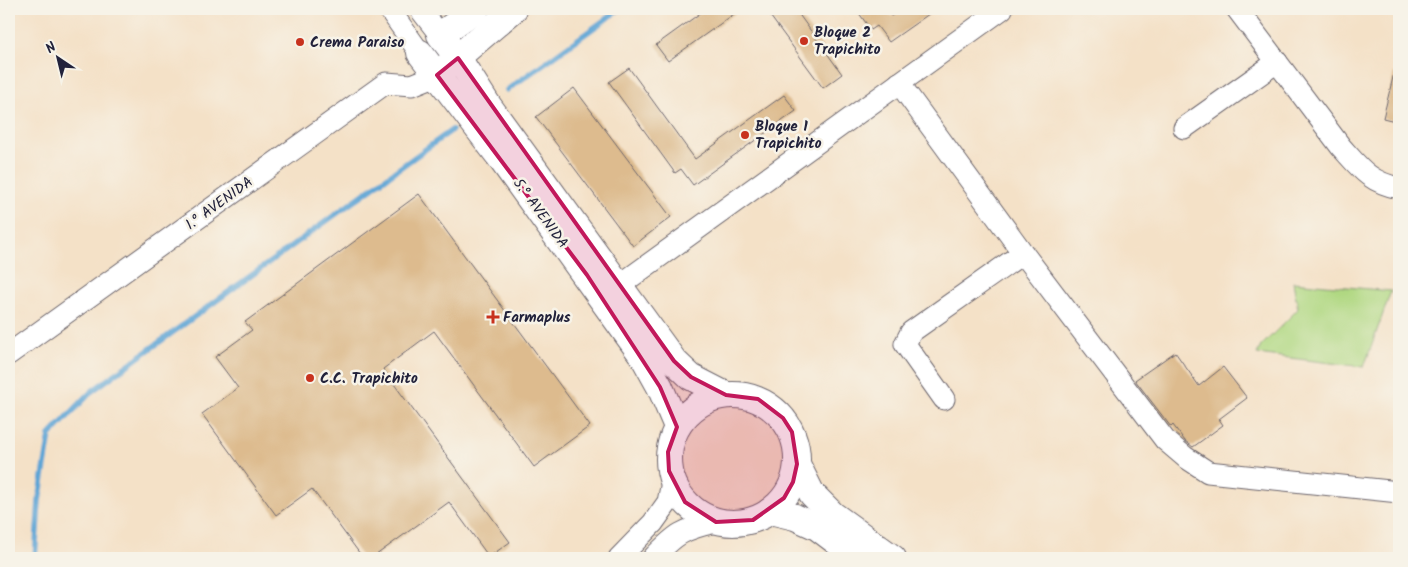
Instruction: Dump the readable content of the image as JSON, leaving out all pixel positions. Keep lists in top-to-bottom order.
{
  "streets": {
    "street": ["1.° AVENIDA", "5.° AVENIDA"]
  },
  "crossings": [
    ["1.° AVENIDA", "5.° AVENIDA"]
  ],
  "places": {
    "other": [
      "Bloque 2 Trapichito",
      "Crema Paraiso",
      "Bloque 1 Trapichito",
      "C.C. Trapichito"
    ],
    "health": ["Farmaplus"]
  },
  "north": "top left"
}
